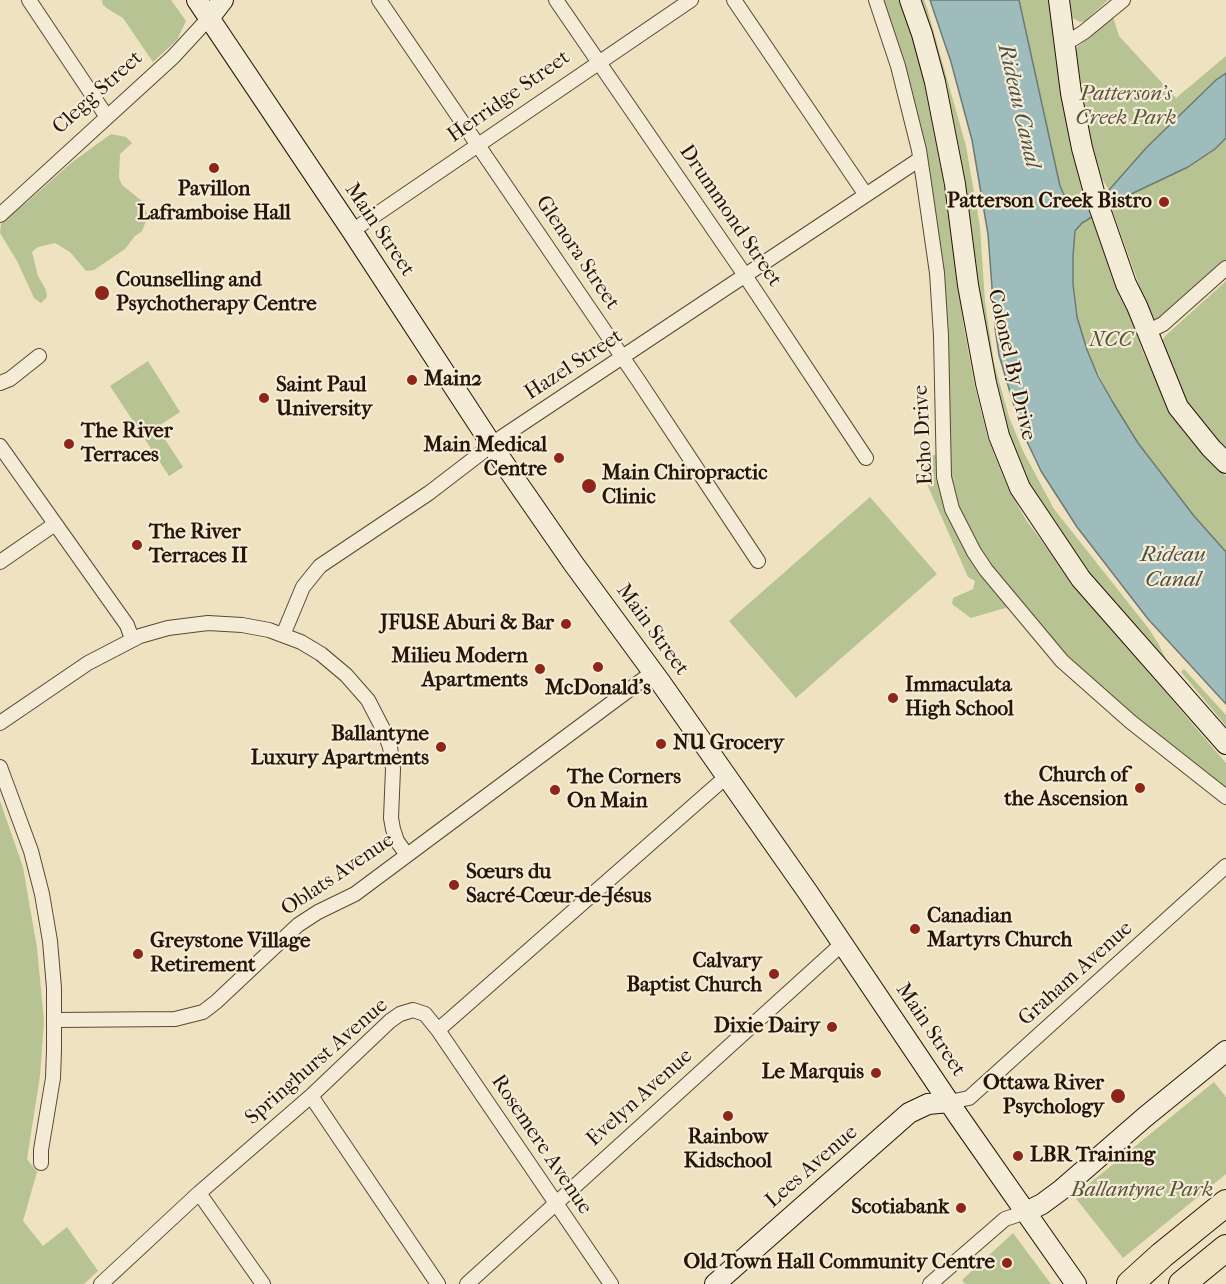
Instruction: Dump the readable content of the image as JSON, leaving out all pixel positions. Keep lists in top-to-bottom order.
{
  "streets": {
    "main road": [
      "Clegg Street",
      "Main Street",
      "Colonel By Drive",
      "Lees Avenue"
    ],
    "street": [
      "Herridge Street",
      "Drummond Street",
      "Glenora Street",
      "Hazel Street",
      "Echo Drive",
      "Oblats Avenue",
      "Graham Avenue",
      "Springhurst Avenue",
      "Evelyn Avenue",
      "Rosemere Avenue"
    ]
  },
  "crossings": [
    ["Clegg Street", "Main Street"],
    ["Herridge Street", "Drummond Street"],
    ["Herridge Street", "Main Street"],
    ["Herridge Street", "Glenora Street"],
    ["Drummond Street", "Hazel Street"],
    ["Main Street", "Hazel Street"],
    ["Main Street", "Oblats Avenue"],
    ["Main Street", "Graham Avenue"],
    ["Main Street", "Evelyn Avenue"],
    ["Main Street", "Lees Avenue"],
    ["Glenora Street", "Hazel Street"],
    ["Hazel Street", "Echo Drive"],
    ["Graham Avenue", "Lees Avenue"],
    ["Springhurst Avenue", "Rosemere Avenue"],
    ["Evelyn Avenue", "Rosemere Avenue"]
  ],
  "water": ["Rideau Canal"],
  "parks": ["Patterson's Creek Park", "NCC", "Ballantyne Park"],
  "places": [
    "Pavillon Laframboise Hall",
    "Patterson Creek Bistro",
    "Counselling and Psychotherapy Centre",
    "Main2",
    "Saint Paul University",
    "The River Terraces",
    "Main Medical Centre",
    "Main Chiropractic Clinic",
    "The River Terraces II",
    "JFUSE Aburi & Bar",
    "McDonald's",
    "Milieu Modern Apartments",
    "Immaculata High School",
    "NU Grocery",
    "Ballantyne Luxury Apartments",
    "Church of the Ascension",
    "The Corners On Main",
    "Sœurs du Sacré-Cœur-de-Jésus",
    "Canadian Martyrs Church",
    "Greystone Village Retirement",
    "Calvary Baptist Church",
    "Dixie Dairy",
    "Le Marquis",
    "Ottawa River Psychology",
    "Rainbow Kidschool",
    "LBR Training",
    "Scotiabank",
    "Old Town Hall Community Centre"
  ]
}
